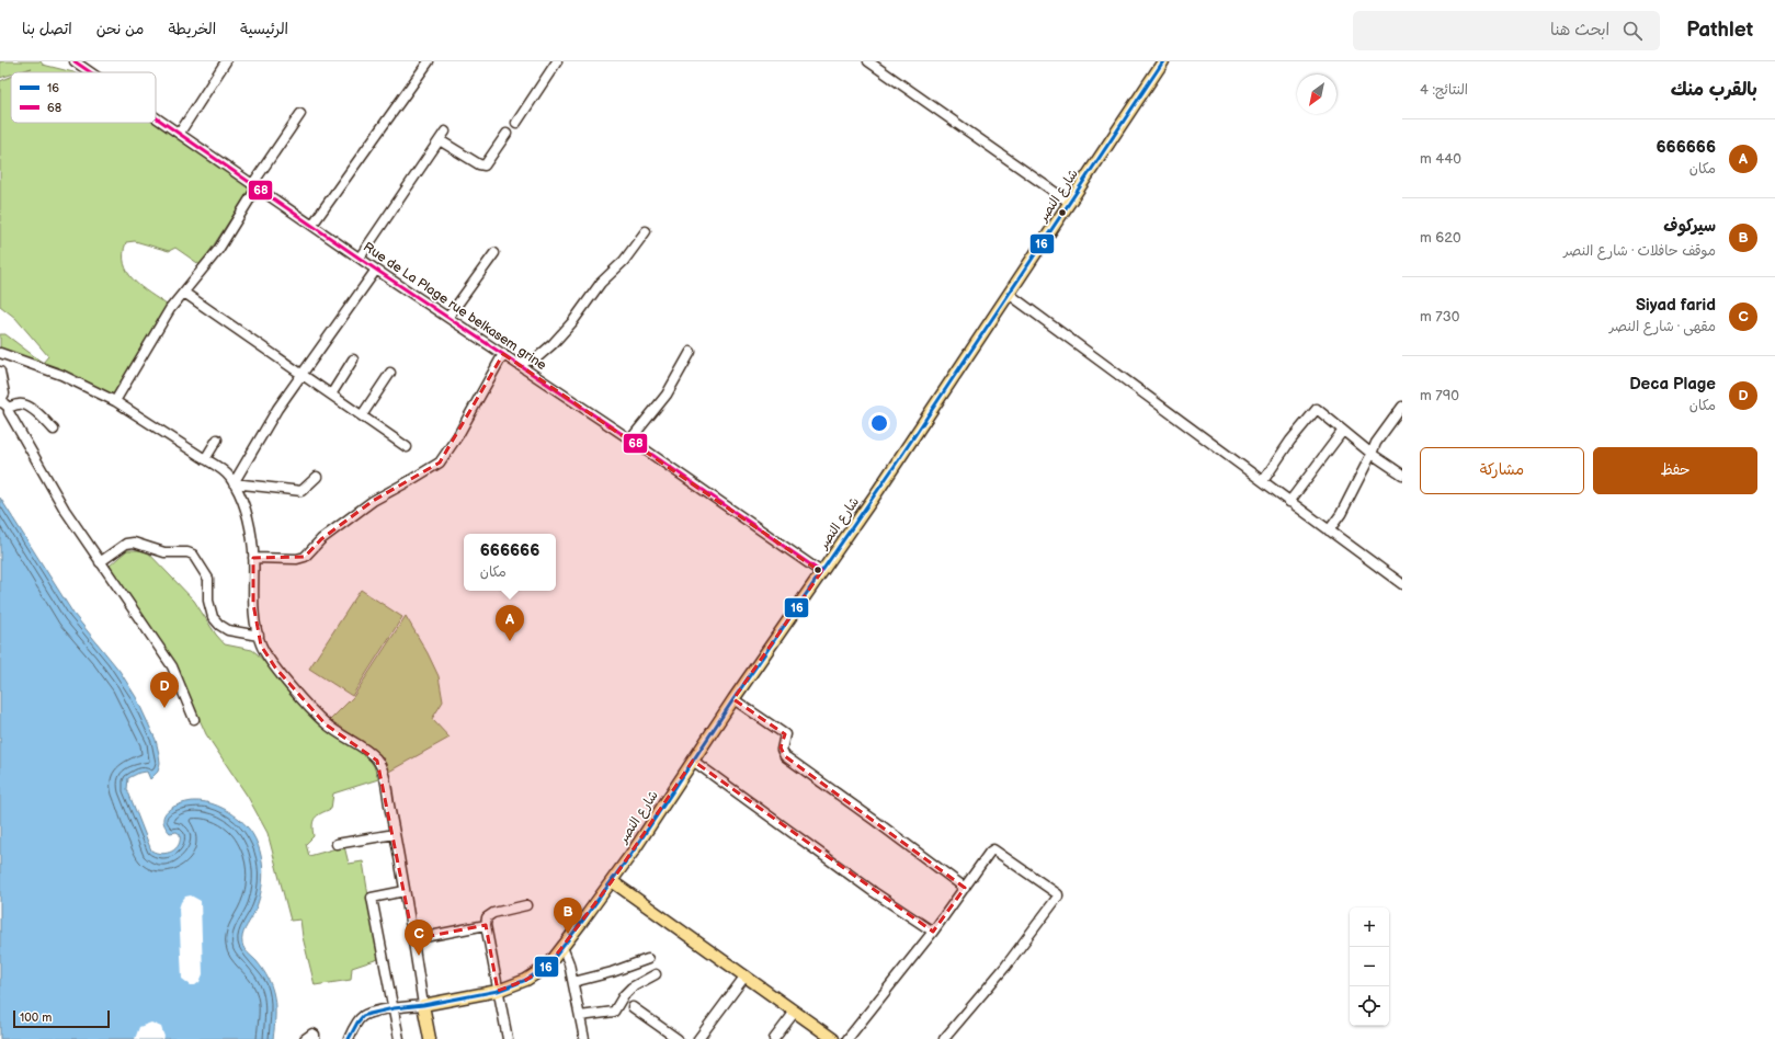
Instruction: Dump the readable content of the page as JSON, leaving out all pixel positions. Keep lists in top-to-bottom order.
{
  "streets": {
    "main road": ["شارع النصر"],
    "street": ["Rue de La Plage rue belkasem grine"]
  },
  "crossings": [
    ["شارع النصر", "Rue de La Plage rue belkasem grine"]
  ],
  "lines": ["transit line 16", "transit line 68"],
  "legend": ["16", "68"],
  "scale_bar": "100 m",
  "north": "bottom left",
  "page": {
    "header": "Pathlet",
    "search": "ابحث هنا",
    "nav": [
      "الرئيسية",
      "الخريطة",
      "من نحن",
      "اتصل بنا"
    ],
    "heading": ["بالقرب منك", "النتائج: 4"],
    "list": [
      {
        "mark": "A",
        "name": "666666",
        "note": "مكان",
        "value": "440 m"
      },
      {
        "mark": "B",
        "name": "سيركوف",
        "note": "موقف حافلات · شارع النصر",
        "value": "620 m"
      },
      {
        "mark": "C",
        "name": "Siyad farid",
        "note": "مقهى · شارع النصر",
        "value": "730 m"
      },
      {
        "mark": "D",
        "name": "Deca Plage",
        "note": "مكان",
        "value": "790 m"
      }
    ],
    "buttons": ["حفظ", "مشاركة"],
    "popup": ["666666", "مكان"],
    "pins": [
      "A",
      "D",
      "B",
      "C"
    ],
    "map_buttons": ["+", "−"],
    "scale": "100 m"
  }
}
